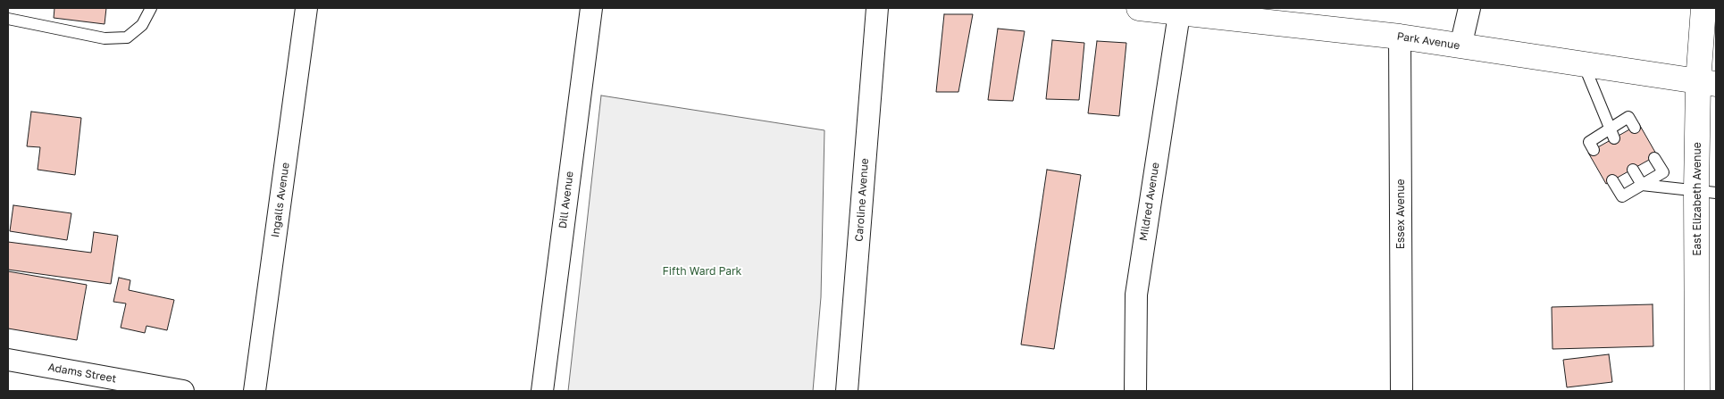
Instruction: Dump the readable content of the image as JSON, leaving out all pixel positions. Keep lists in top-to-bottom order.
{
  "streets": {
    "street": [
      "Park Avenue",
      "East Elizabeth Avenue",
      "Ingalls Avenue",
      "Dill Avenue",
      "Caroline Avenue",
      "Mildred Avenue",
      "Essex Avenue",
      "Adams Street"
    ]
  },
  "crossings": [
    ["Park Avenue", "East Elizabeth Avenue"],
    ["Park Avenue", "Mildred Avenue"],
    ["Park Avenue", "Essex Avenue"]
  ],
  "parks": ["Fifth Ward Park"]
}
